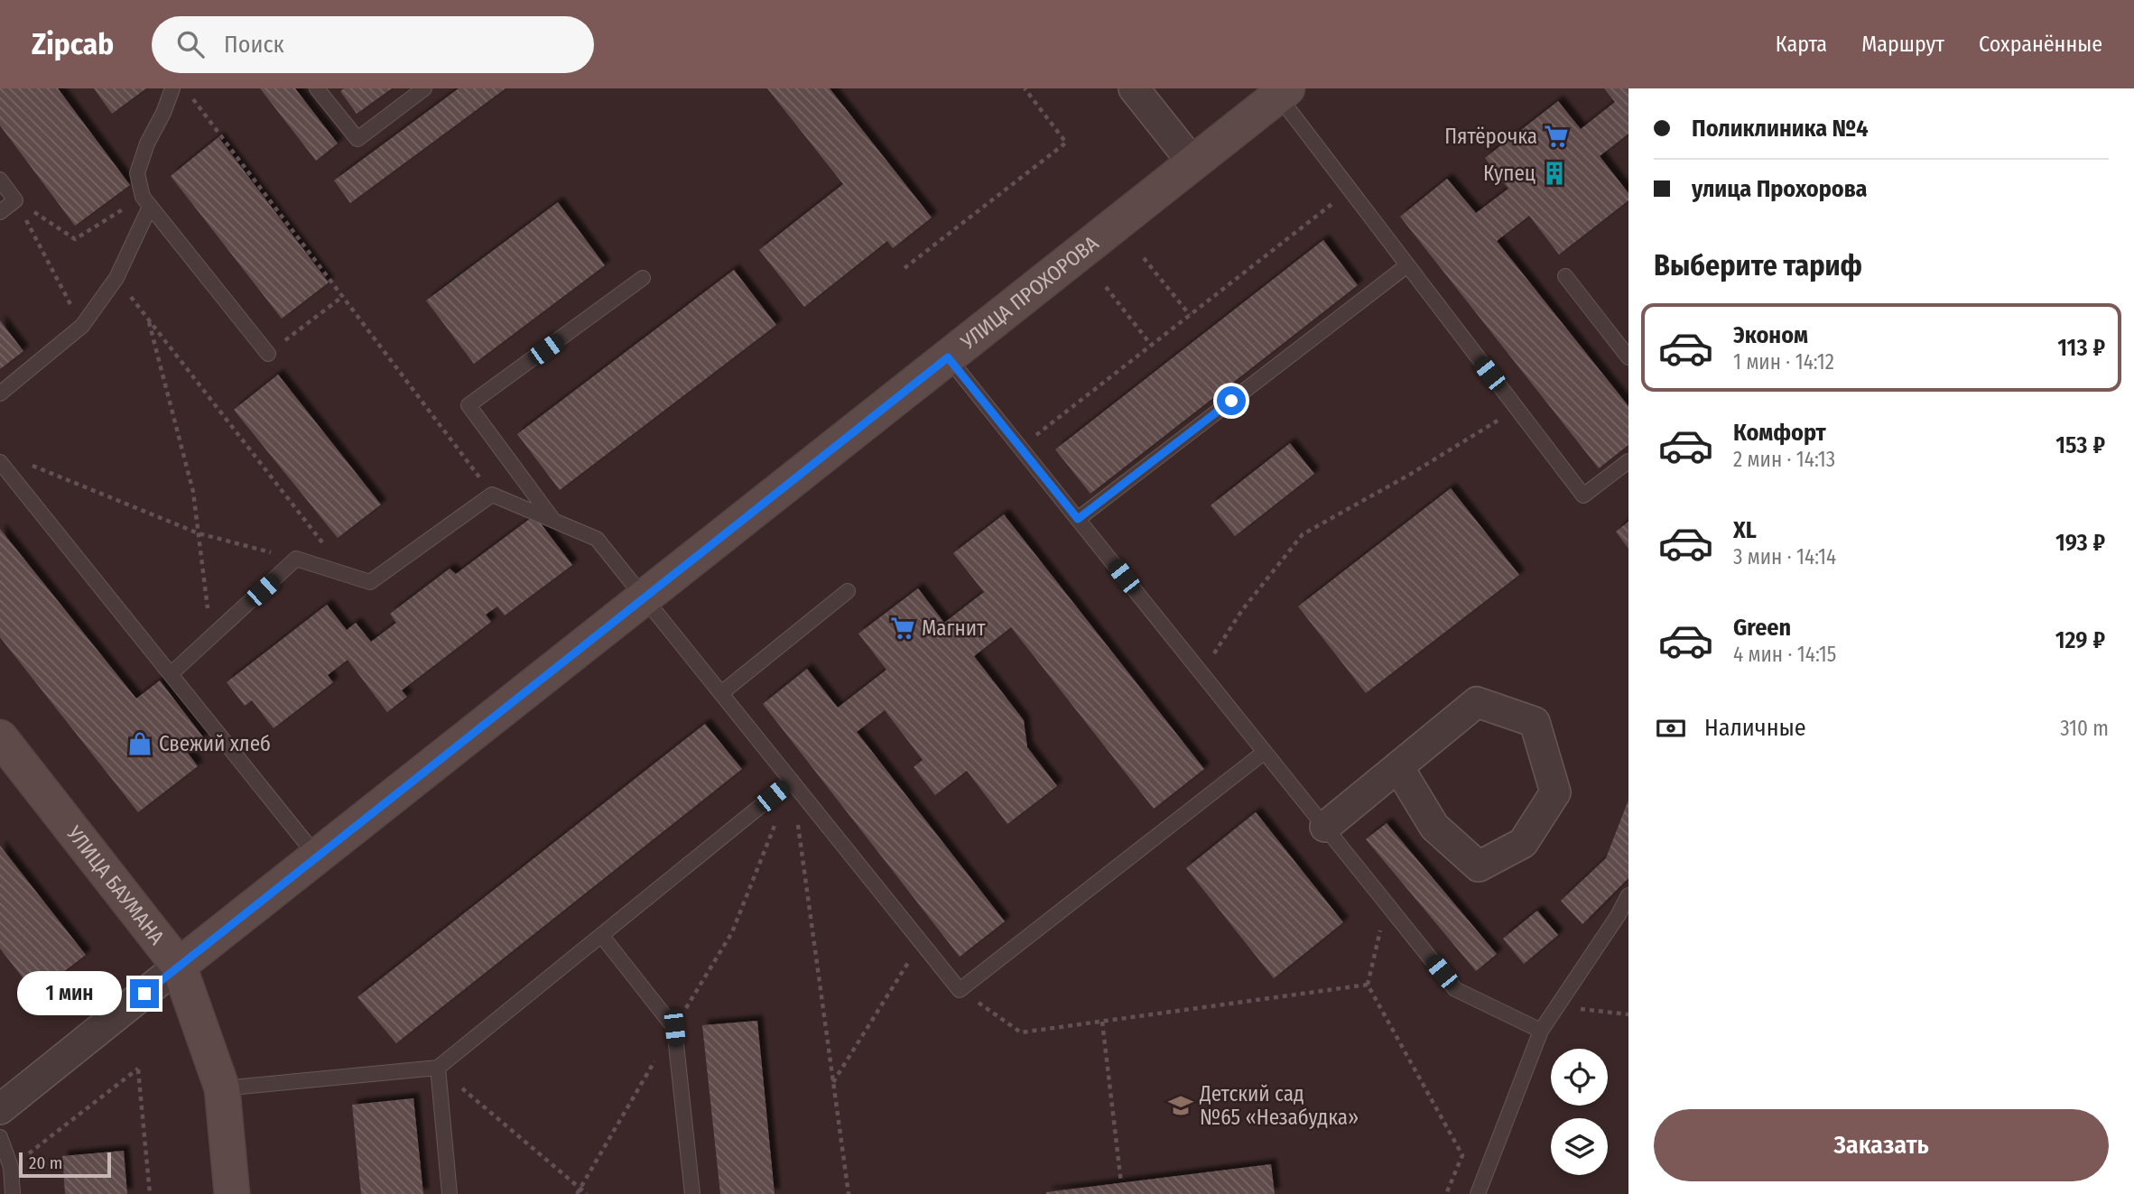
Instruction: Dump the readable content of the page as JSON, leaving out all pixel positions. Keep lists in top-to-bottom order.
{
  "streets": {
    "street": ["УЛИЦА ПРОХОРОВА", "УЛИЦА БАУМАНА"]
  },
  "crossings": [
    ["УЛИЦА ПРОХОРОВА", "УЛИЦА БАУМАНА"]
  ],
  "places": {
    "supermarket": ["Пятёрочка", "Магнит"],
    "building": ["Купец"],
    "shop": ["Свежий хлеб"],
    "school or university": ["Детский сад №65 «Незабудка»"]
  },
  "scale_bar": "20 m",
  "page": {
    "header": "Zipcab",
    "search": "Поиск",
    "nav": ["Карта", "Маршрут", "Сохранённые"],
    "banner": ["Поликлиника №4", "улица Прохорова"],
    "heading": "Выберите тариф",
    "list": [
      {
        "name": "Эконом",
        "note": "1 мин · 14:12",
        "value": "113 ₽"
      },
      {
        "name": "Комфорт",
        "note": "2 мин · 14:13",
        "value": "153 ₽"
      },
      {
        "name": "XL",
        "note": "3 мин · 14:14",
        "value": "193 ₽"
      },
      {
        "name": "Green",
        "note": "4 мин · 14:15",
        "value": "129 ₽"
      }
    ],
    "pay": ["Наличные", "310 m"],
    "bubble": "1 мин",
    "buttons": "Заказать",
    "scale": "20 m"
  }
}
